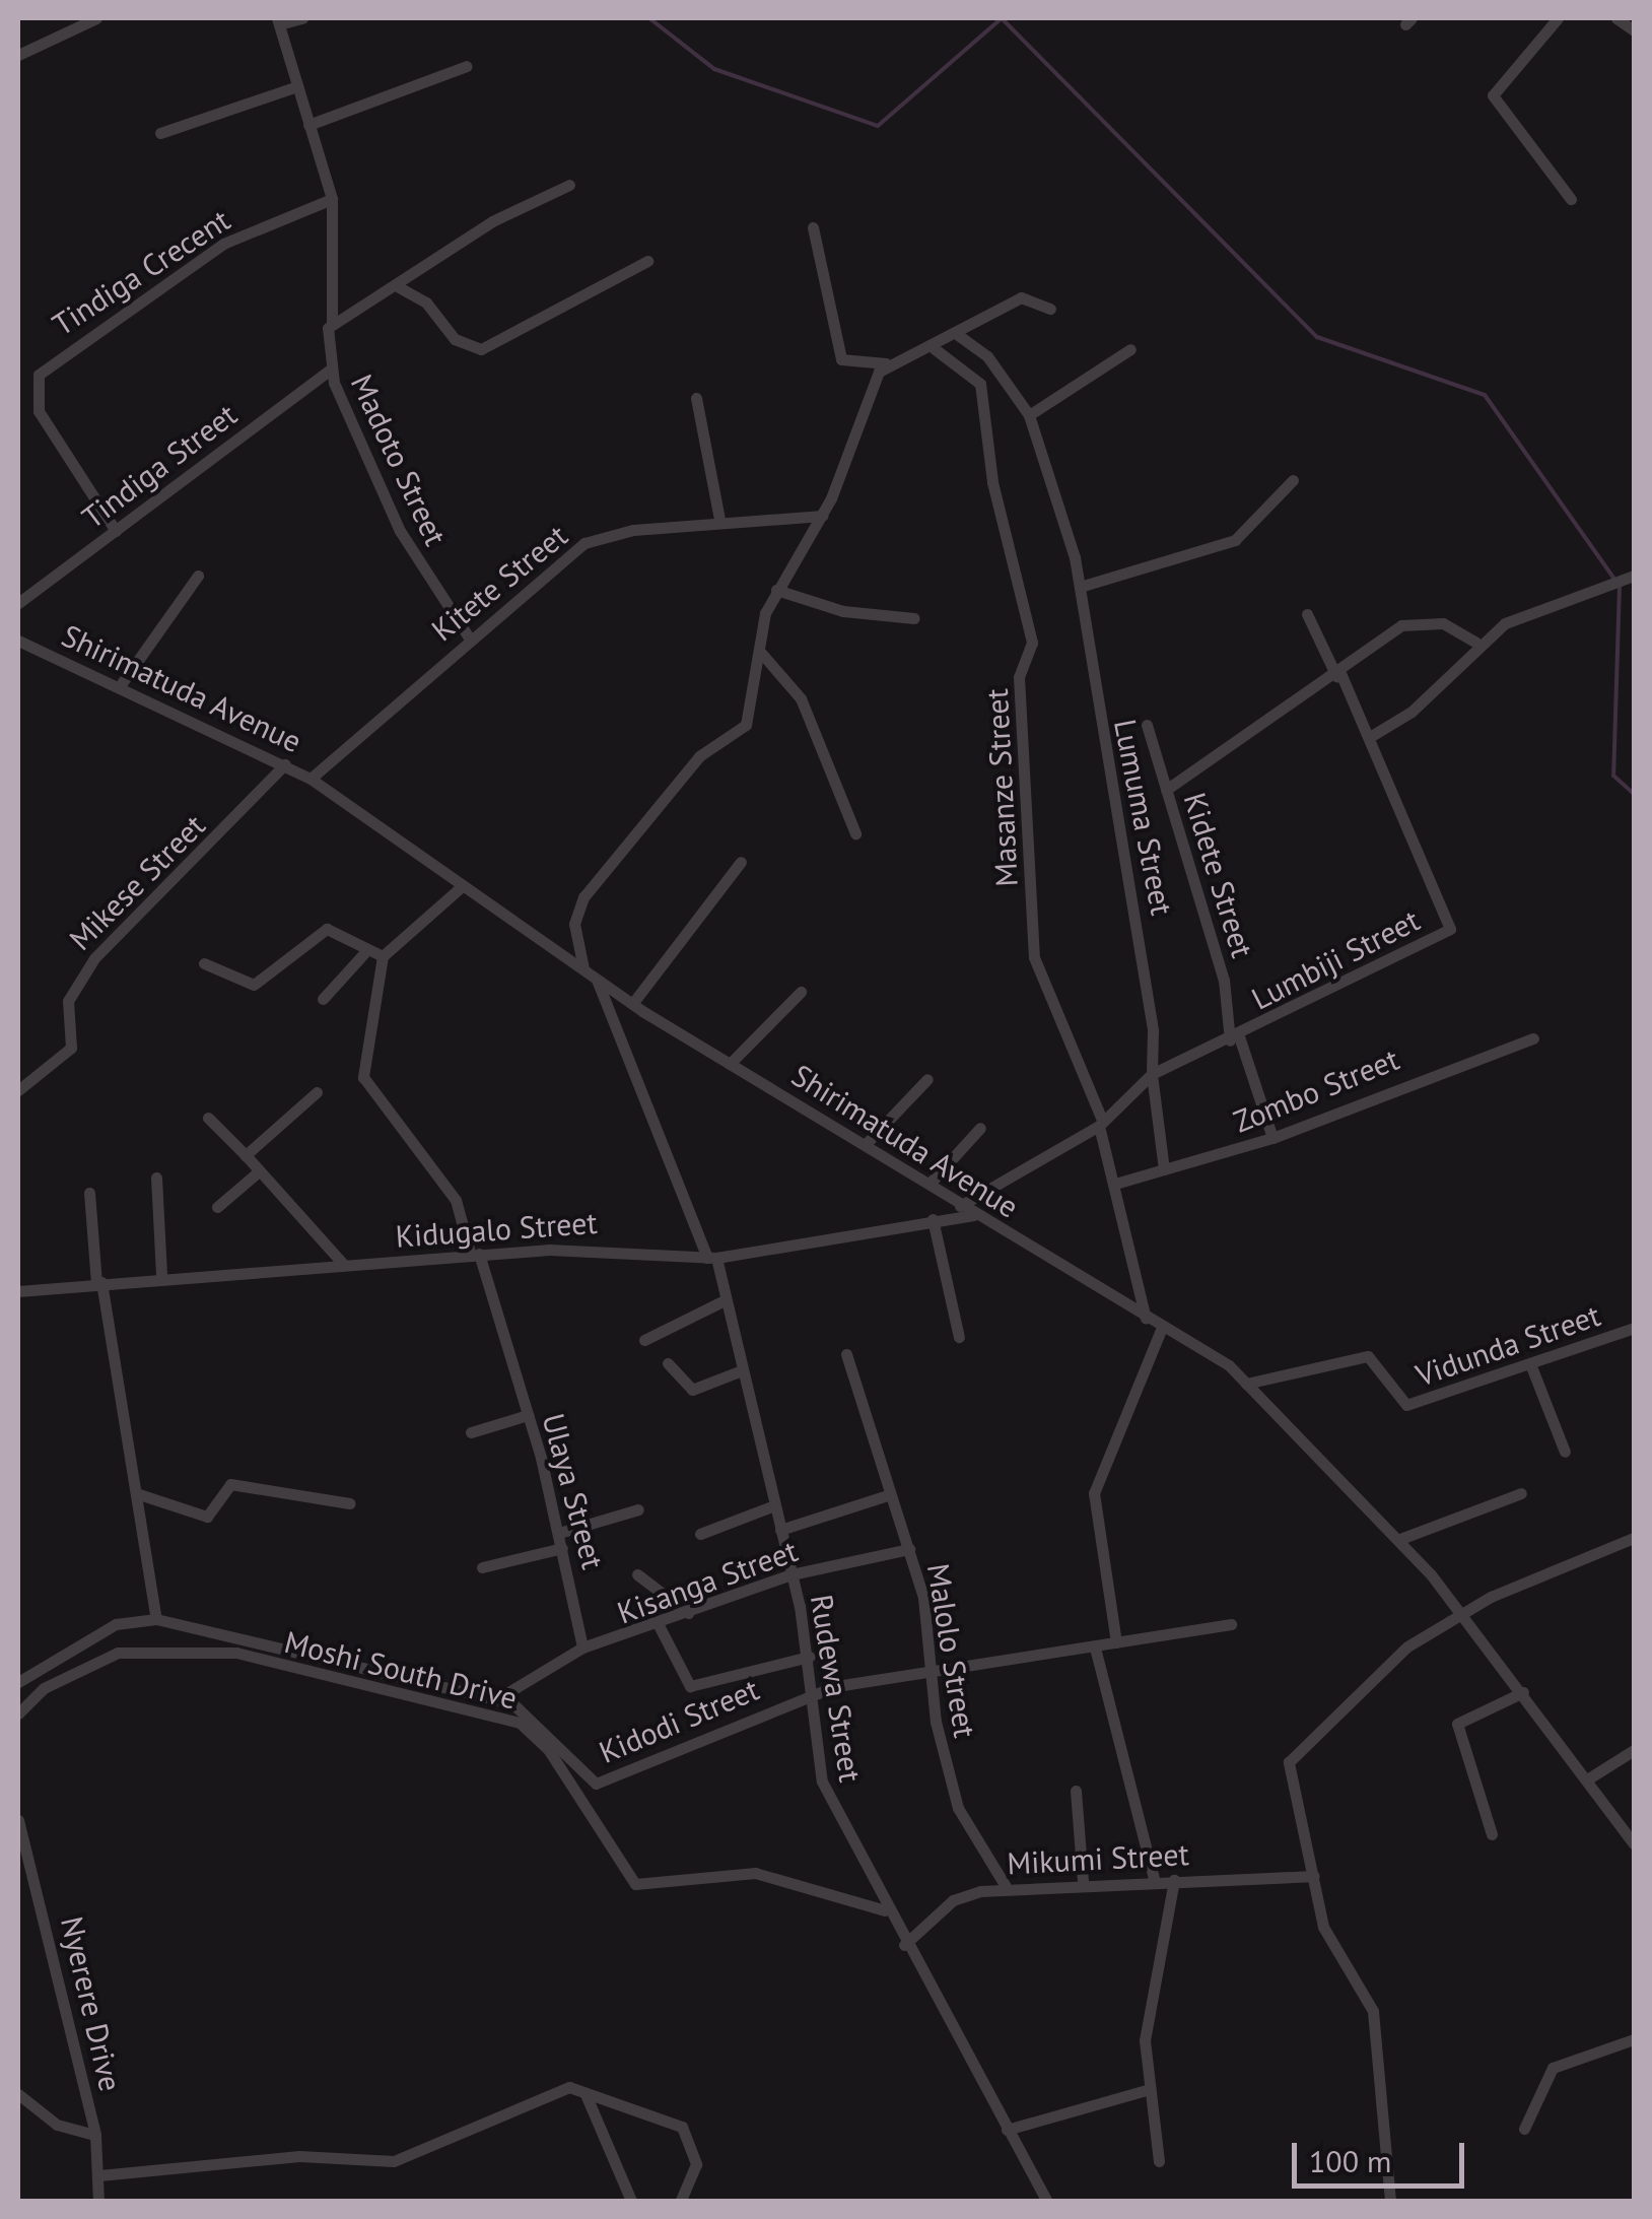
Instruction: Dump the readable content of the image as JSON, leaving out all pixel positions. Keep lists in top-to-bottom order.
{
  "streets": {
    "street": [
      "Tindiga Crecent",
      "Madoto Street",
      "Tindiga Street",
      "Kitete Street",
      "Shirimatuda Avenue",
      "Masanze Street",
      "Lumuma Street",
      "Kidete Street",
      "Mikese Street",
      "Lumbiji Street",
      "Zombo Street",
      "Kidugalo Street",
      "Vidunda Street",
      "Ulaya Street",
      "Kisanga Street",
      "Malolo Street",
      "Moshi South Drive",
      "Rudewa Street",
      "Kidodi Street",
      "Mikumi Street",
      "Nyerere Drive"
    ]
  },
  "crossings": [
    ["Tindiga Crecent", "Madoto Street"],
    ["Tindiga Crecent", "Tindiga Street"],
    ["Madoto Street", "Tindiga Street"],
    ["Madoto Street", "Kitete Street"],
    ["Kitete Street", "Shirimatuda Avenue"],
    ["Shirimatuda Avenue", "Mikese Street"],
    ["Shirimatuda Avenue", "Kidugalo Street"],
    ["Shirimatuda Avenue", "Vidunda Street"],
    ["Shirimatuda Avenue", "Rudewa Street"],
    ["Lumuma Street", "Lumbiji Street"],
    ["Lumuma Street", "Zombo Street"],
    ["Kidete Street", "Lumbiji Street"],
    ["Kidete Street", "Zombo Street"],
    ["Kidugalo Street", "Ulaya Street"],
    ["Kidugalo Street", "Rudewa Street"],
    ["Ulaya Street", "Kisanga Street"],
    ["Kisanga Street", "Malolo Street"],
    ["Kisanga Street", "Rudewa Street"],
    ["Malolo Street", "Kidodi Street"],
    ["Malolo Street", "Mikumi Street"],
    ["Moshi South Drive", "Rudewa Street"],
    ["Rudewa Street", "Kidodi Street"],
    ["Rudewa Street", "Mikumi Street"]
  ],
  "scale_bar": "100 m"
}
